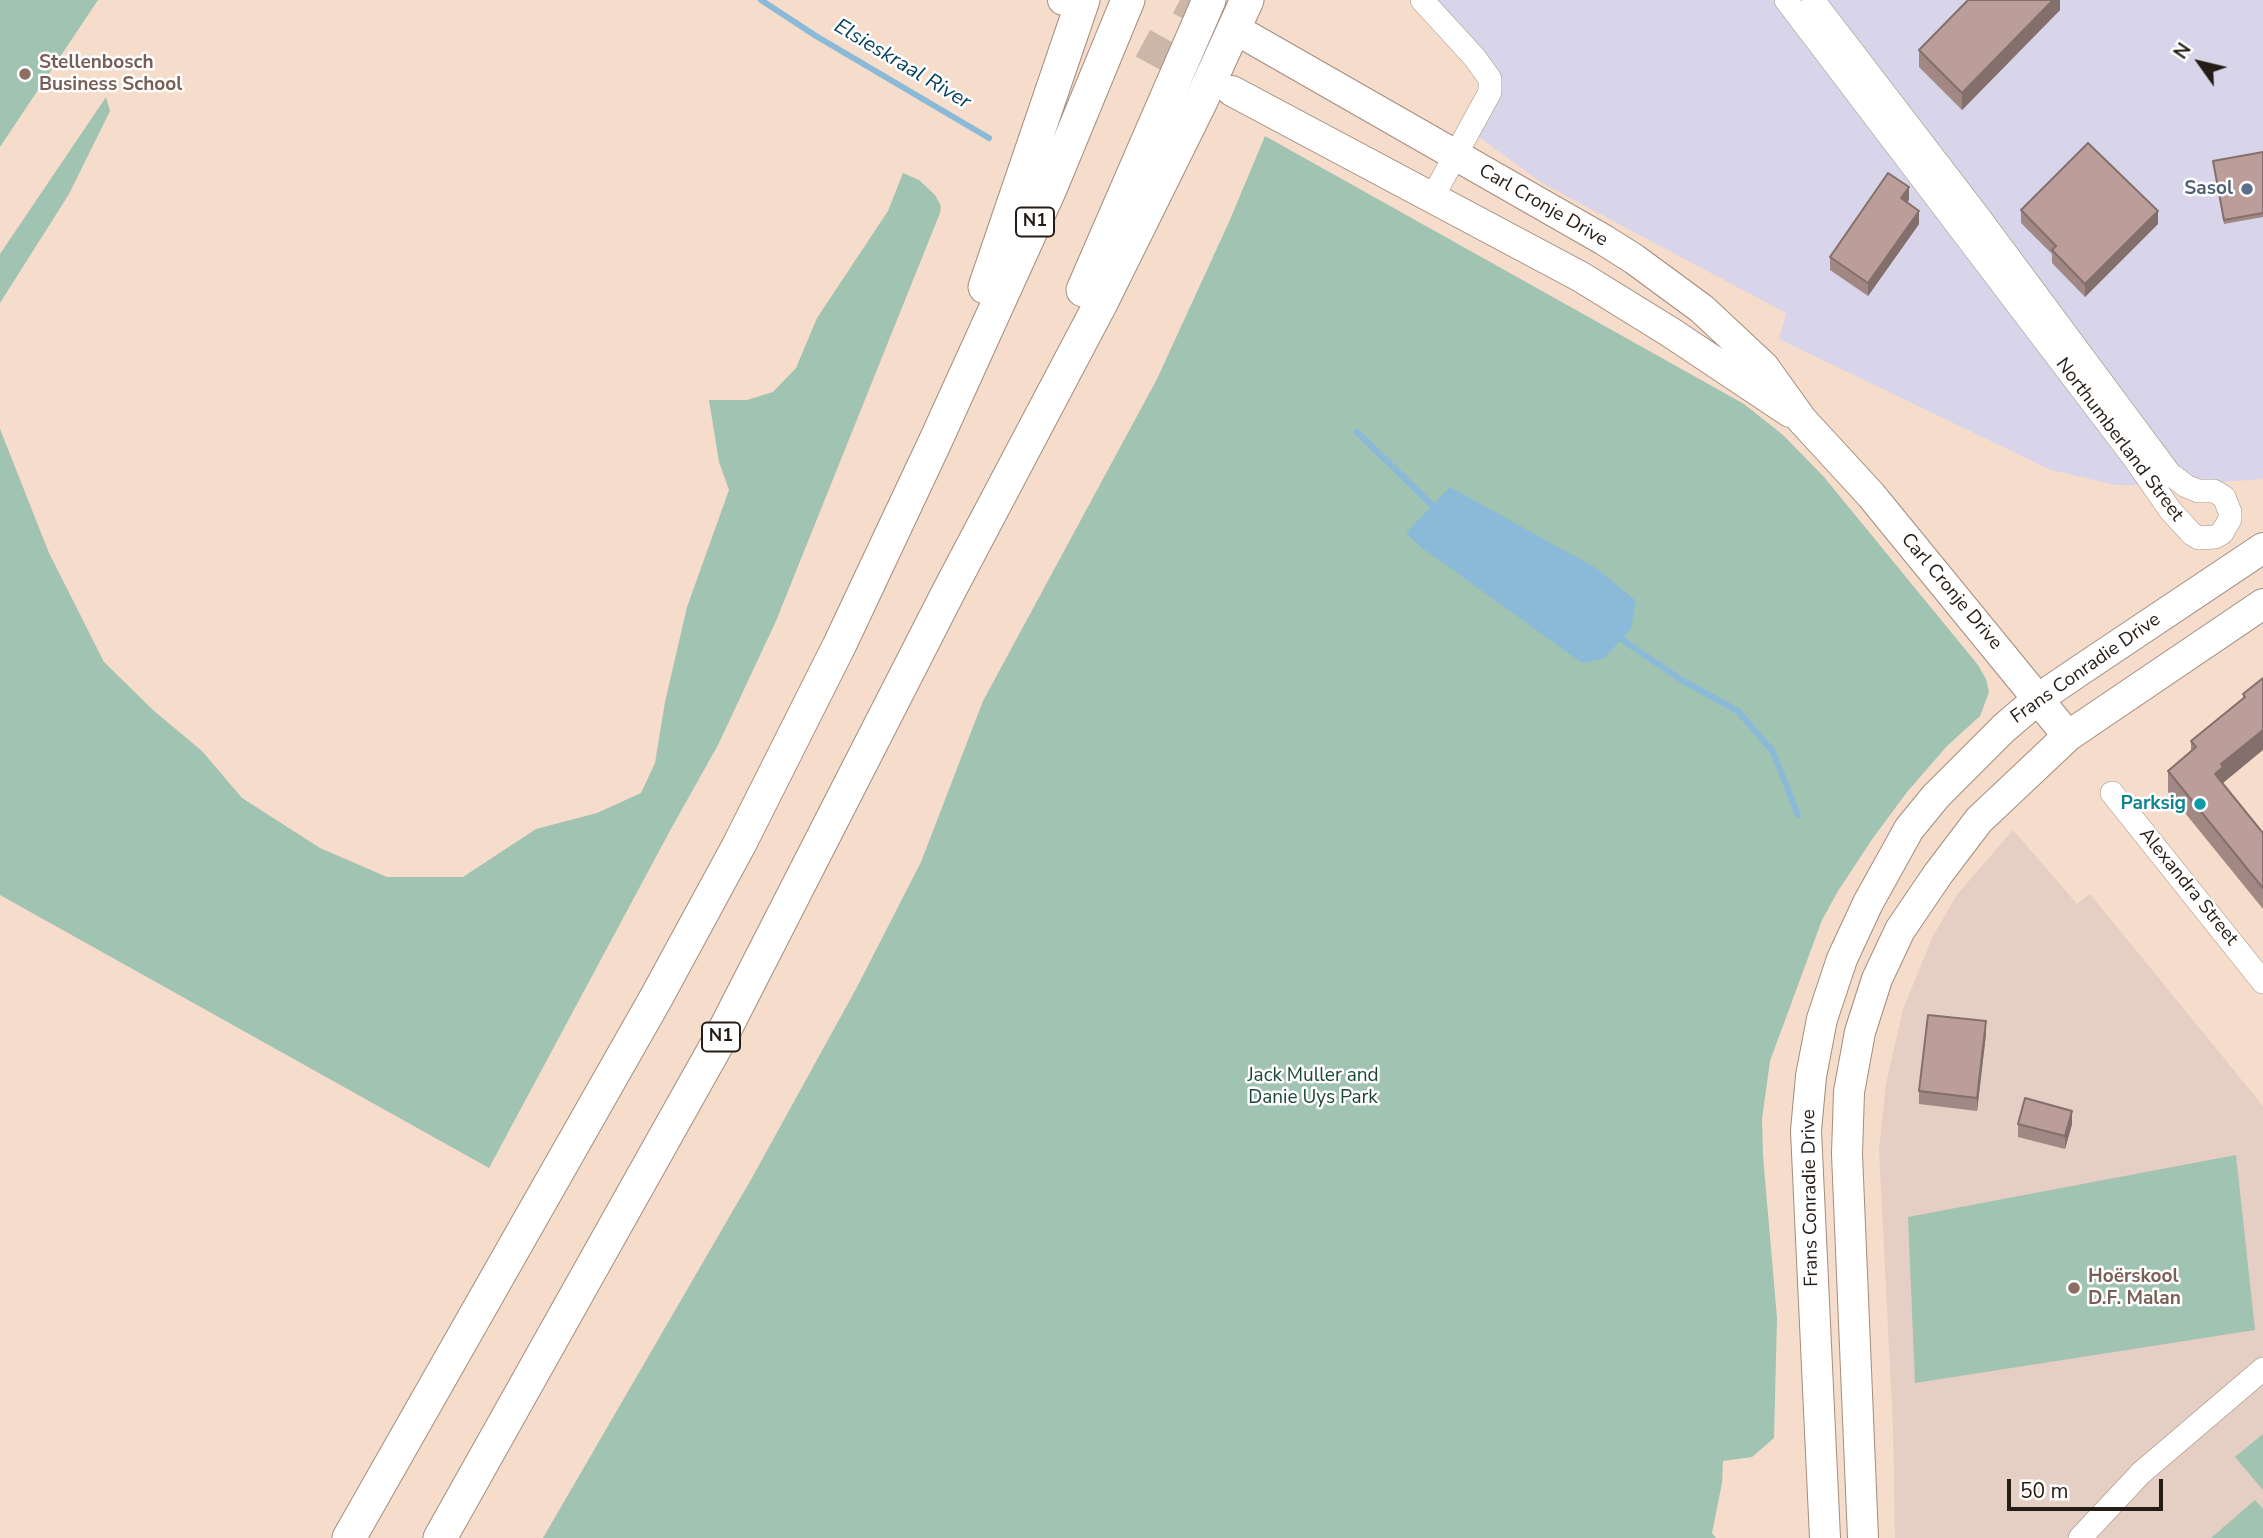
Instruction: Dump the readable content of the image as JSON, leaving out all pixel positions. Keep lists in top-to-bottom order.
{
  "streets": {
    "highway": ["N1"],
    "main road": ["Carl Cronje Drive", "Frans Conradie Drive"],
    "street": ["Northumberland Street", "Alexandra Street"]
  },
  "crossings": [
    ["Carl Cronje Drive", "Frans Conradie Drive"]
  ],
  "water": ["Elsieskraal River"],
  "parks": ["Jack Muller and Danie Uys Park"],
  "places": [
    "Stellenbosch Business School",
    "Sasol",
    "Parksig",
    "Hoërskool D.F. Malan"
  ],
  "scale_bar": "50 m",
  "north": "top left"
}
